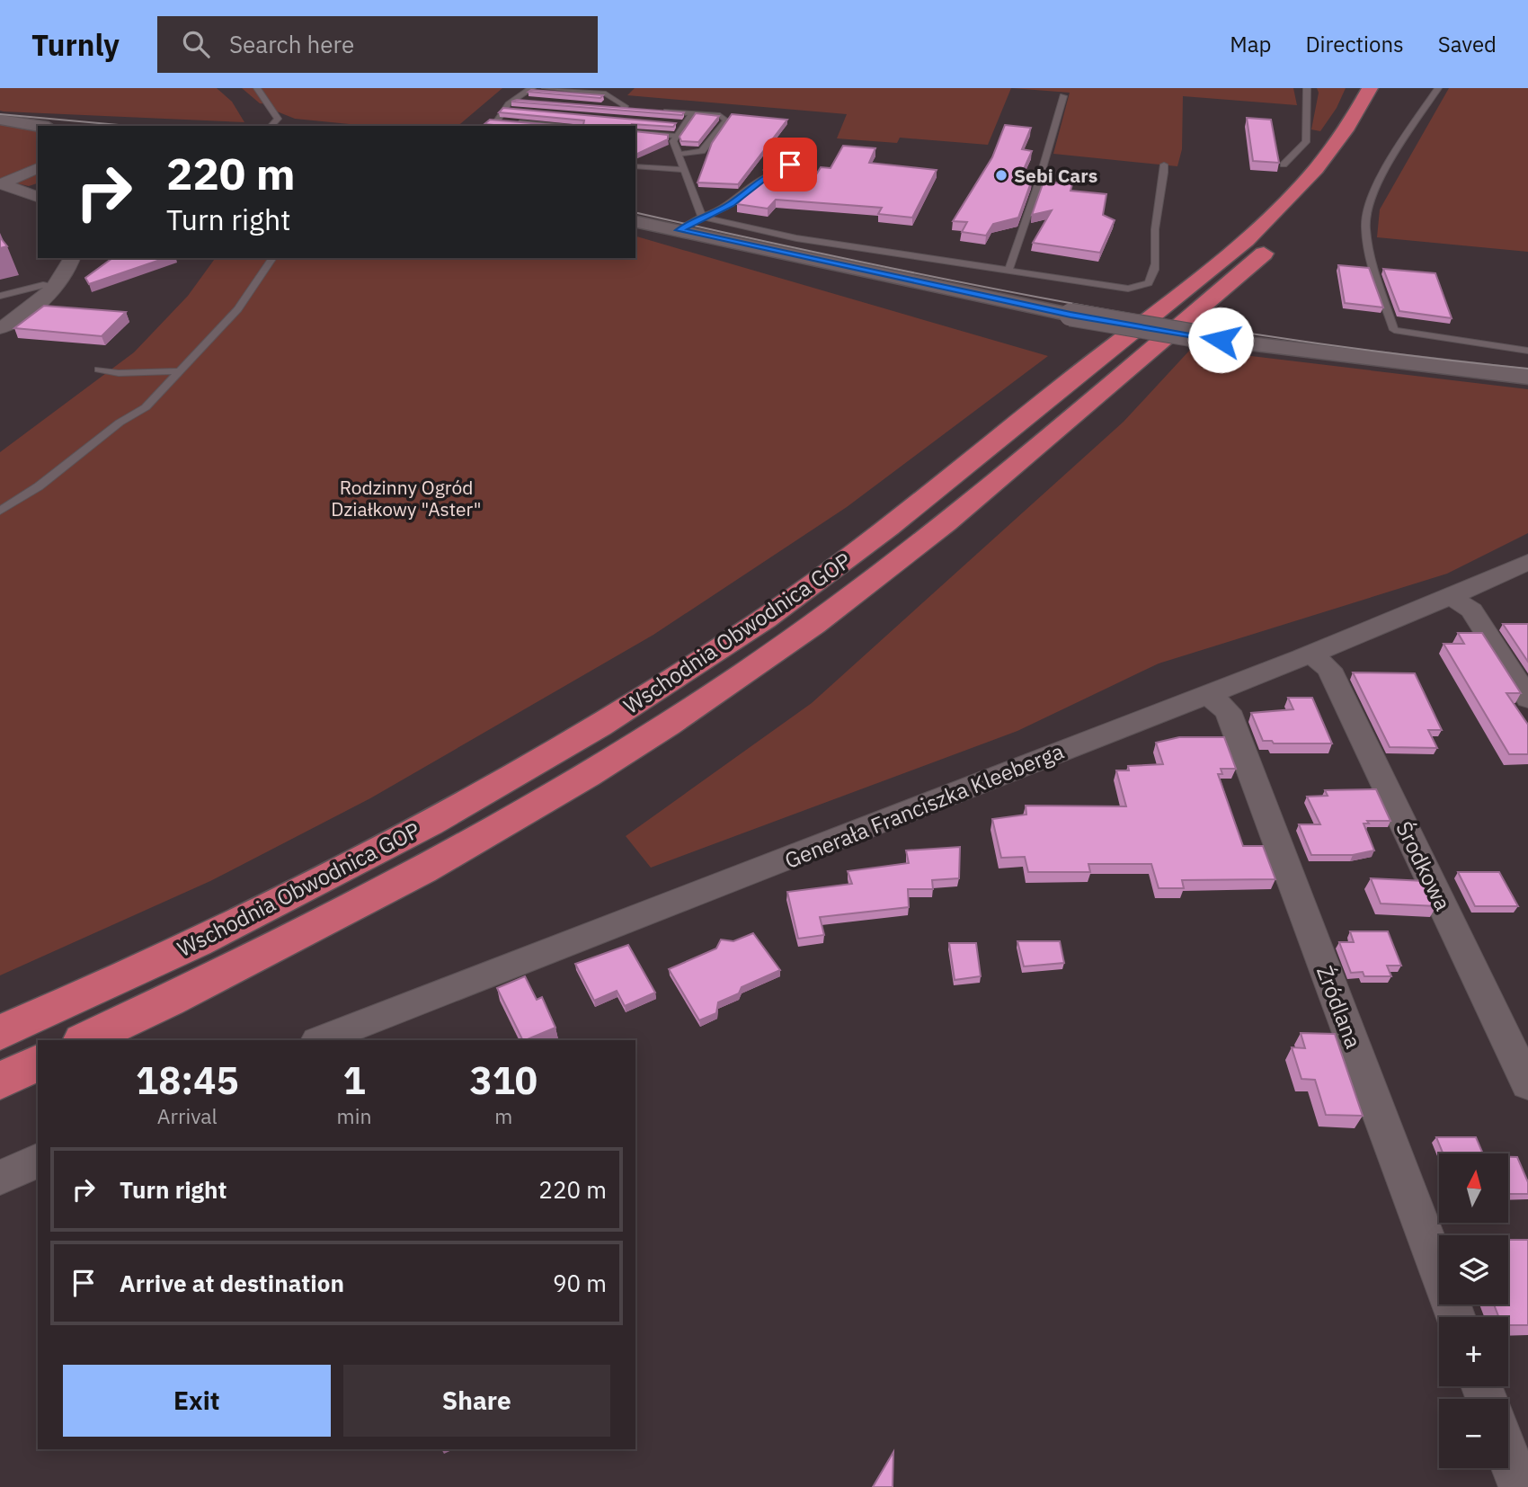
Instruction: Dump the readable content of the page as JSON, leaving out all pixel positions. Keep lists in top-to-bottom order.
{
  "streets": {
    "highway": ["Wschodnia Obwodnica GOP"],
    "street": ["Generała Franciszka Kleeberga", "Środkowa", "Źródlana"]
  },
  "crossings": [
    ["Generała Franciszka Kleeberga", "Środkowa"],
    ["Generała Franciszka Kleeberga", "Źródlana"]
  ],
  "parks": ["Rodzinny Ogród Działkowy \"Aster\""],
  "places": ["Sebi Cars"],
  "north": "top",
  "page": {
    "header": "Turnly",
    "search": "Search here",
    "nav": ["Map", "Directions", "Saved"],
    "turn": ["220 m", "Turn right"],
    "eta": [
      "18:45",
      "Arrival",
      "1",
      "min",
      "310",
      "m"
    ],
    "list": [
      {
        "name": "Turn right",
        "value": "220 m"
      },
      {
        "name": "Arrive at destination",
        "value": "90 m"
      }
    ],
    "map_buttons": ["+", "−"],
    "buttons": ["Exit", "Share"]
  }
}
